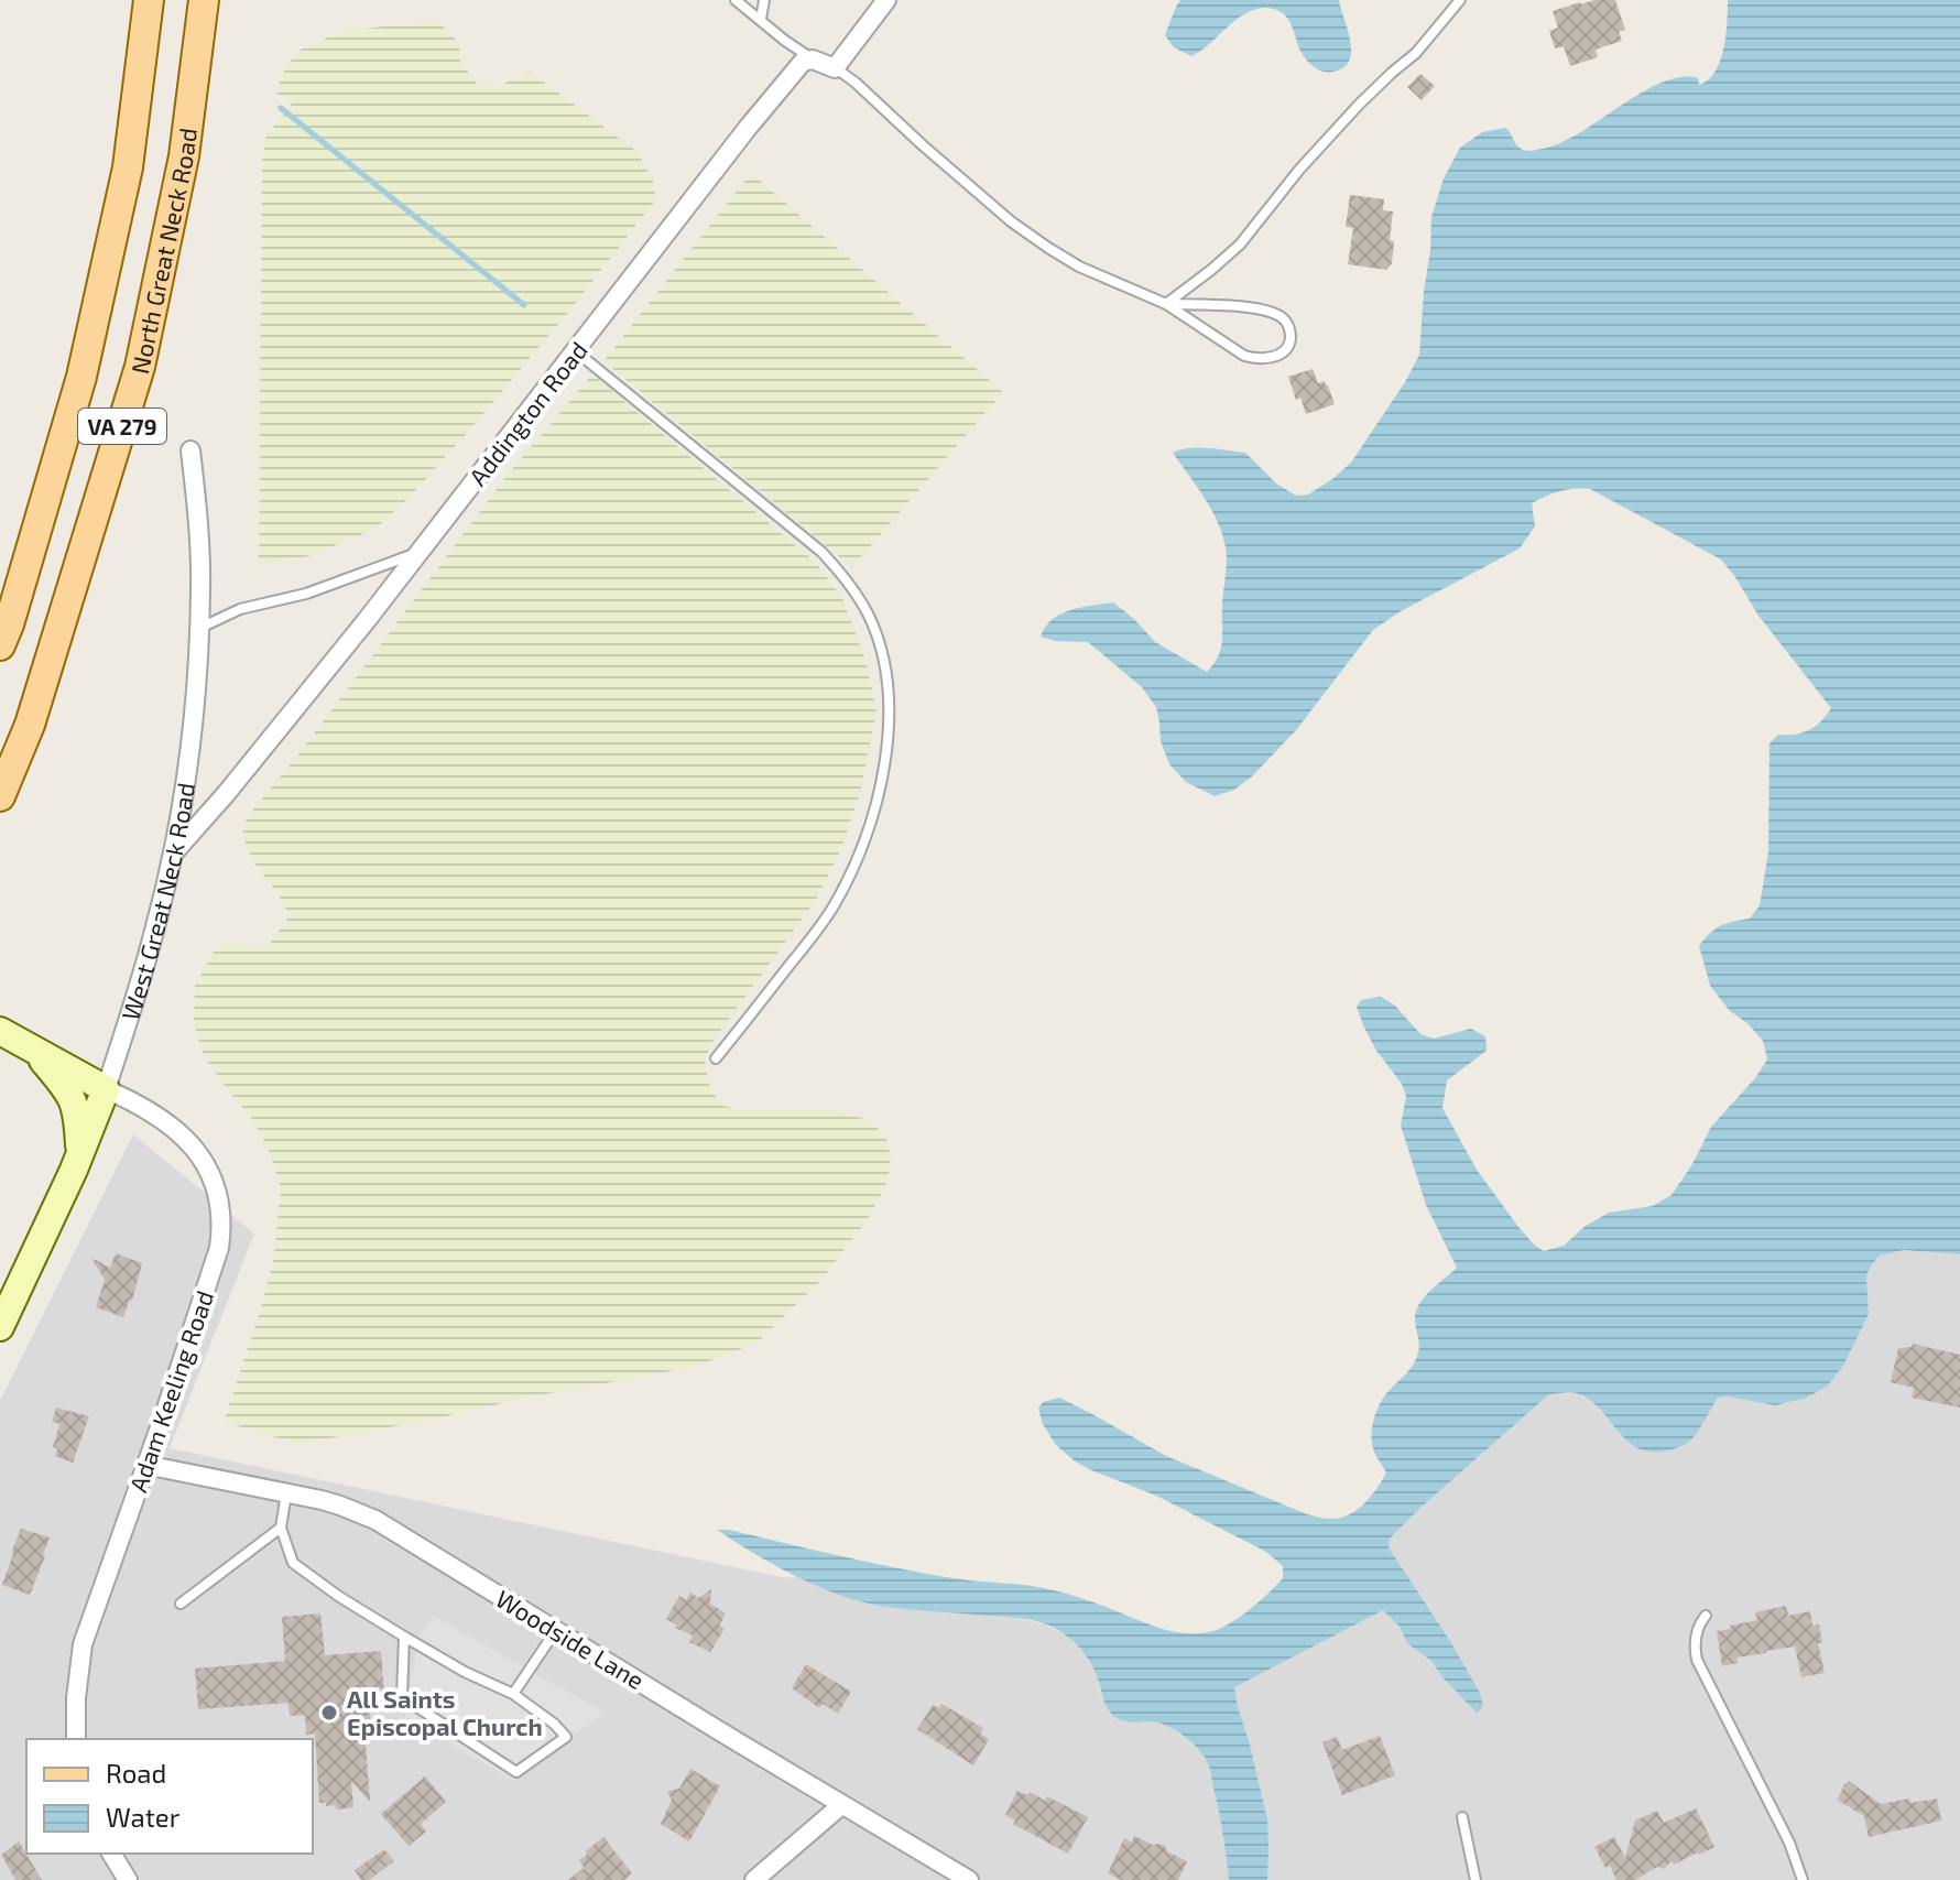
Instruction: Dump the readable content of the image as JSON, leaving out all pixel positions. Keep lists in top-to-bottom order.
{
  "streets": {
    "main road": ["North Great Neck Road", "VA 279"],
    "street": [
      "Addington Road",
      "West Great Neck Road",
      "Adam Keeling Road",
      "Woodside Lane"
    ]
  },
  "crossings": [
    ["Addington Road", "West Great Neck Road"],
    ["West Great Neck Road", "Adam Keeling Road"],
    ["Adam Keeling Road", "Woodside Lane"]
  ],
  "places": ["All Saints Episcopal Church"],
  "legend": ["Road", "Water"]
}
